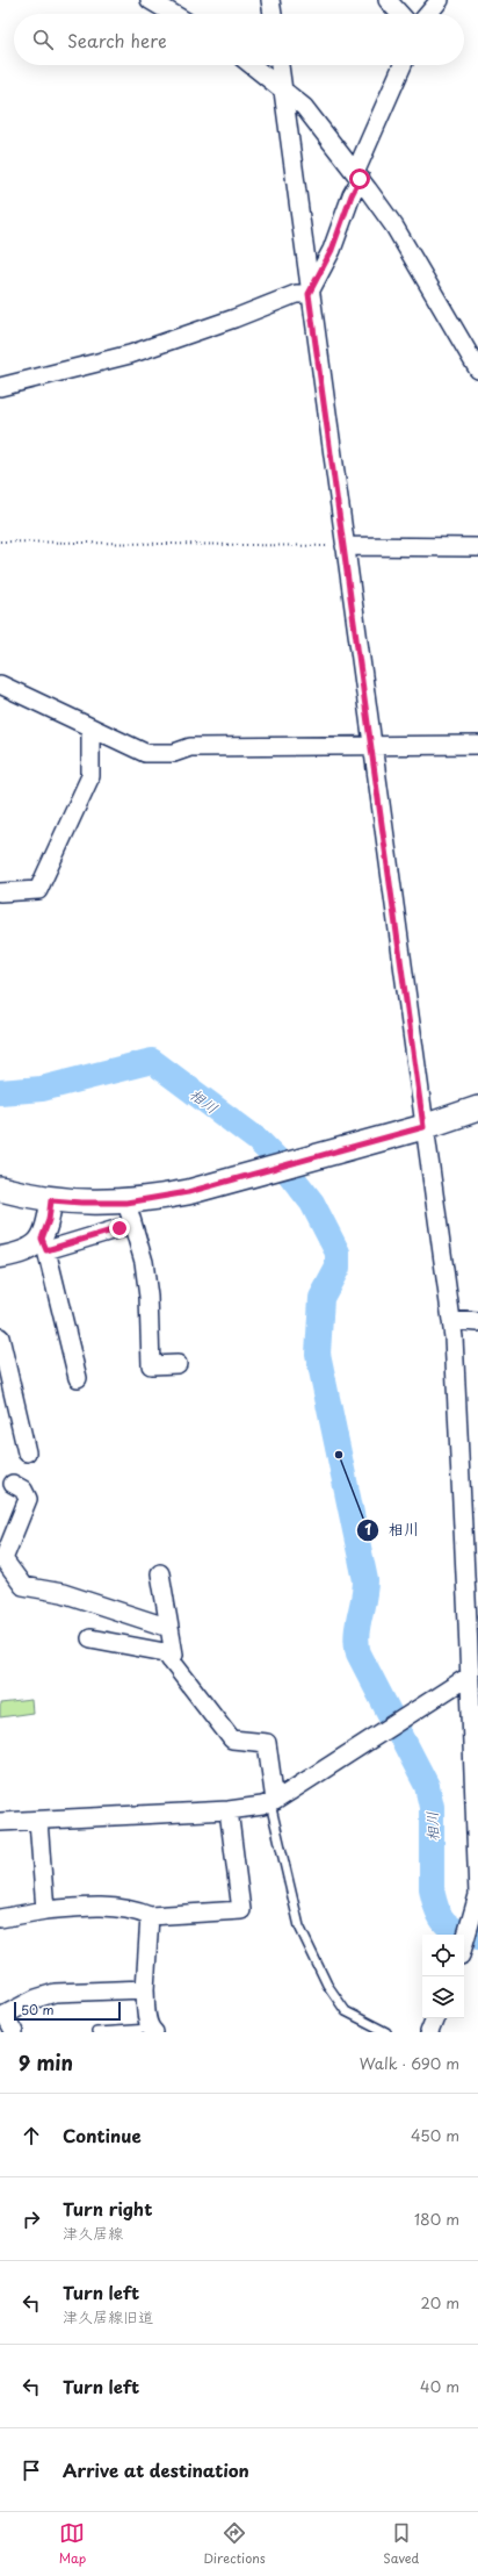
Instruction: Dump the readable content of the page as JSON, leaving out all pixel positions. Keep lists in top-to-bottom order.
{
  "water": ["相川"],
  "places": ["相川"],
  "scale_bar": "50 m",
  "page": {
    "search": "Search here",
    "scale": "50 m",
    "heading": ["9 min", "Walk · 690 m"],
    "list": [
      ["Continue", "450 m"],
      ["Turn right", "津久居線", "180 m"],
      ["Turn left", "津久居線旧道", "20 m"],
      ["Turn left", "40 m"],
      "Arrive at destination"
    ],
    "nav": ["Map", "Directions", "Saved"]
  }
}
